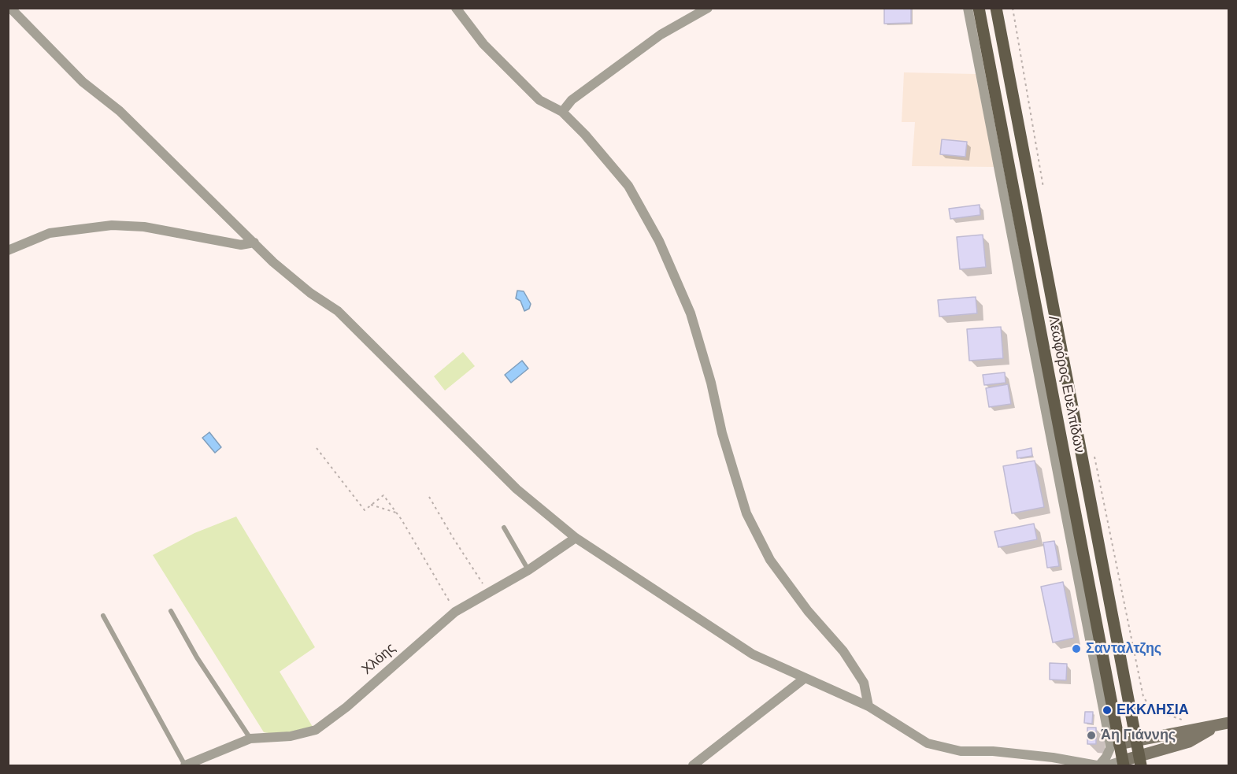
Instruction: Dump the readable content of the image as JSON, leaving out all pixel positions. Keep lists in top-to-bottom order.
{
  "streets": {
    "main road": ["Λεωφόρος Ευελπίδων"],
    "street": ["Χλόης"]
  },
  "places": ["Σανταλτζης", "ΕΚΚΛΗΣΙΑ", "Άη Γιάννης"]
}
